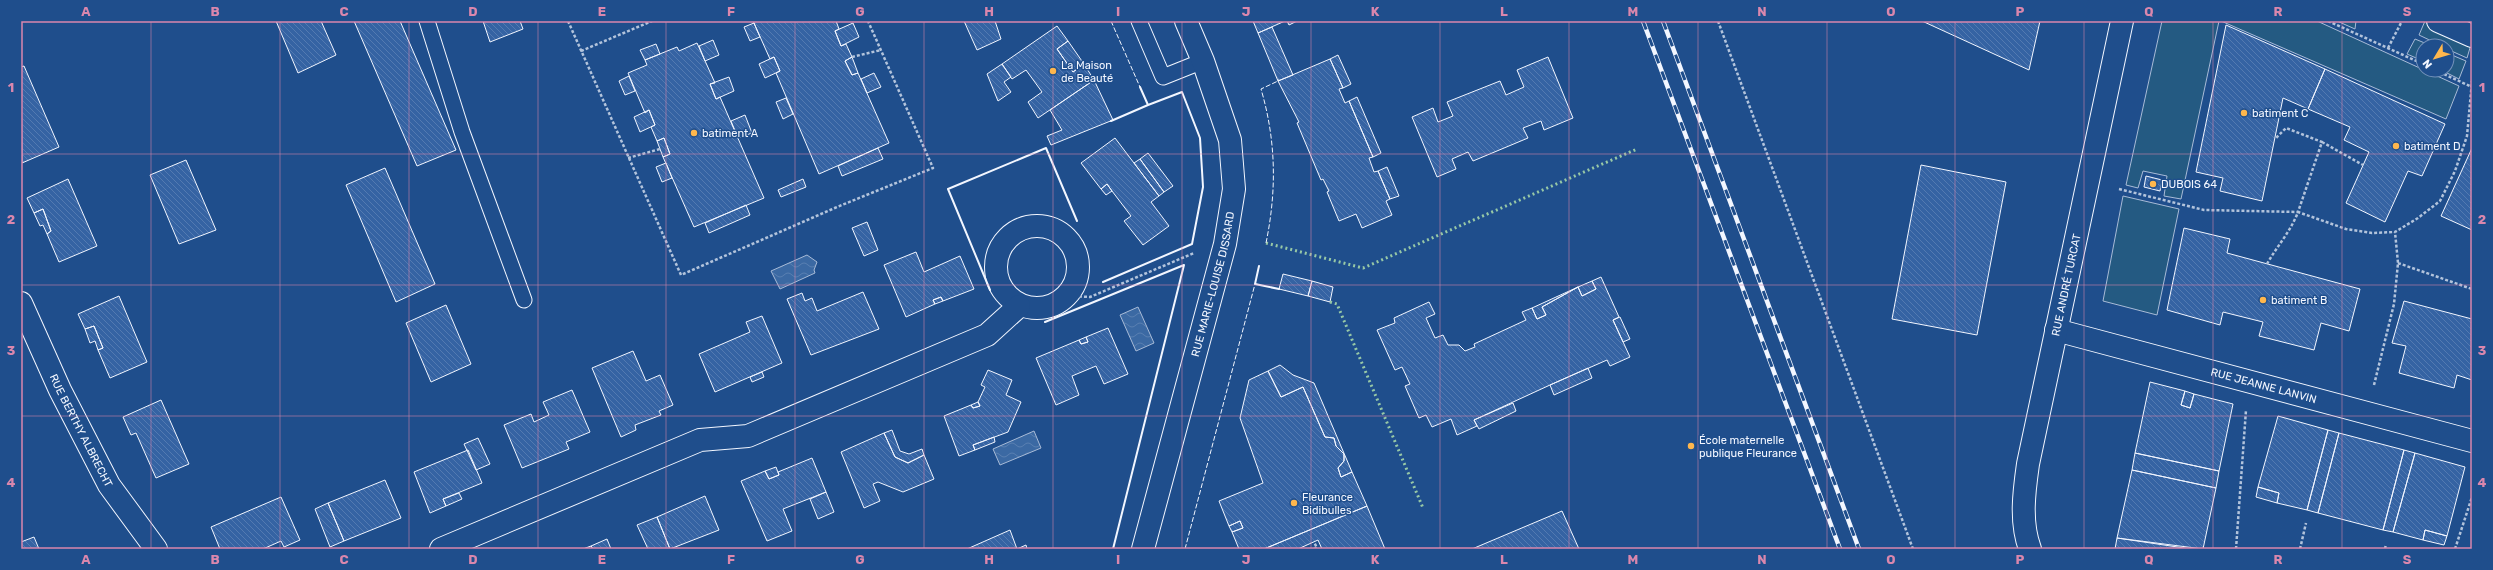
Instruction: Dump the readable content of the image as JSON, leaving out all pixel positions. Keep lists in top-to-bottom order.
{
  "streets": {
    "street": [
      "RUE MARIE-LOUISE DISSARD",
      "RUE ANDRÉ TURCAT",
      "RUE JEANNE LANVIN",
      "RUE BERTHY ALBRECHT"
    ]
  },
  "crossings": [
    ["RUE ANDRÉ TURCAT", "RUE JEANNE LANVIN"]
  ],
  "places": [
    "La Maison de Beauté",
    "batiment C",
    "batiment A",
    "batiment D",
    "DUBOIS 64",
    "batiment B",
    "École maternelle publique Fleurance",
    "Fleurance Bidibulles"
  ],
  "north": "bottom left",
  "grid": {
    "columns": [
      "A",
      "B",
      "C",
      "D",
      "E",
      "F",
      "G",
      "H",
      "I",
      "J",
      "K",
      "L",
      "M",
      "N",
      "O",
      "P",
      "Q",
      "R",
      "S"
    ],
    "rows": [
      "1",
      "2",
      "3",
      "4"
    ]
  }
}
